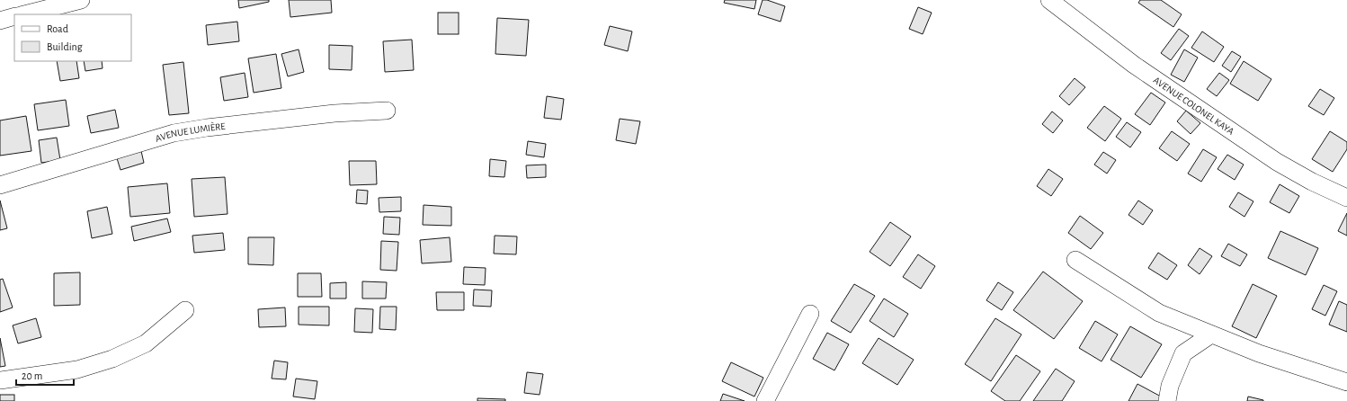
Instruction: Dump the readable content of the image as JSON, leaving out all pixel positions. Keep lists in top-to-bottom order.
{
  "streets": {
    "street": ["AVENUE COLONEL KAYA", "AVENUE LUMIÈRE"]
  },
  "legend": ["Road", "Building"],
  "scale_bar": "20 m"
}
